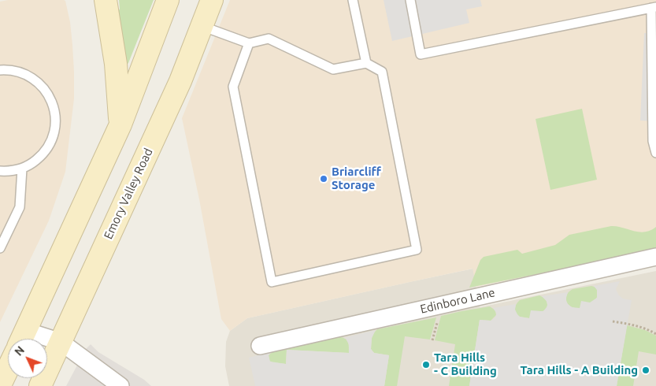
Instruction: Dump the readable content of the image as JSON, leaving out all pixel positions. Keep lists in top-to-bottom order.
{
  "streets": {
    "main road": ["Emory Valley Road"],
    "street": ["Edinboro Lane"]
  },
  "places": ["Briarcliff Storage", "Tara Hills - C Building", "Tara Hills - A Building"],
  "north": "top left"
}
